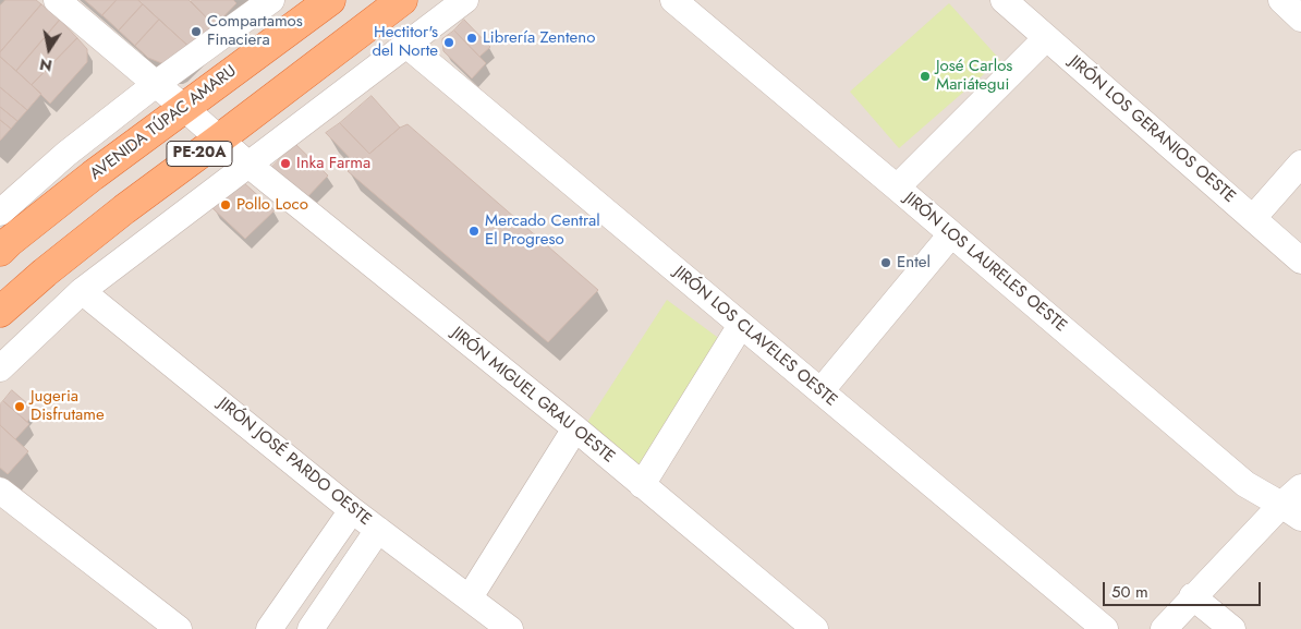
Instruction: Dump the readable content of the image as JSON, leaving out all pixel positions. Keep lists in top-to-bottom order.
{
  "streets": {
    "highway": ["AVENIDA TÚPAC AMARU", "PE-20A"],
    "street": [
      "JIRÓN LOS GERANIOS OESTE",
      "JIRÓN LOS LAURELES OESTE",
      "JIRÓN LOS CLAVELES OESTE",
      "JIRÓN MIGUEL GRAU OESTE",
      "JIRÓN JOSÉ PARDO OESTE"
    ]
  },
  "crossings": [
    ["AVENIDA TÚPAC AMARU", "JIRÓN MIGUEL GRAU OESTE"],
    ["PE-20A", "JIRÓN MIGUEL GRAU OESTE"]
  ],
  "places": [
    "Compartamos Finaciera",
    "Librería Zenteno",
    "Hectitor's del Norte",
    "José Carlos Mariátegui",
    "Inka Farma",
    "Pollo Loco",
    "Mercado Central El Progreso",
    "Entel",
    "Jugeria Disfrutame"
  ],
  "scale_bar": "50 m",
  "north": "bottom"
}
